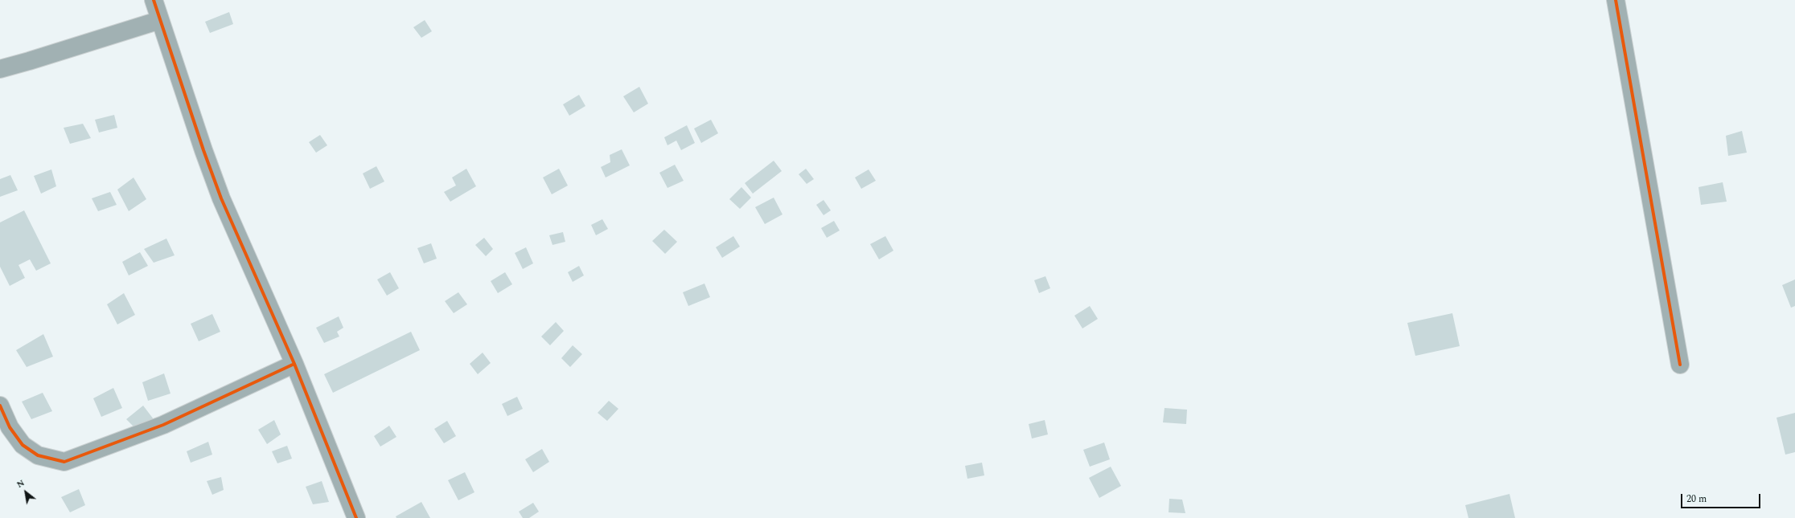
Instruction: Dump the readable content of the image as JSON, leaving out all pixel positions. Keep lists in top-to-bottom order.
{
  "scale_bar": "20 m",
  "north": "top left"
}
